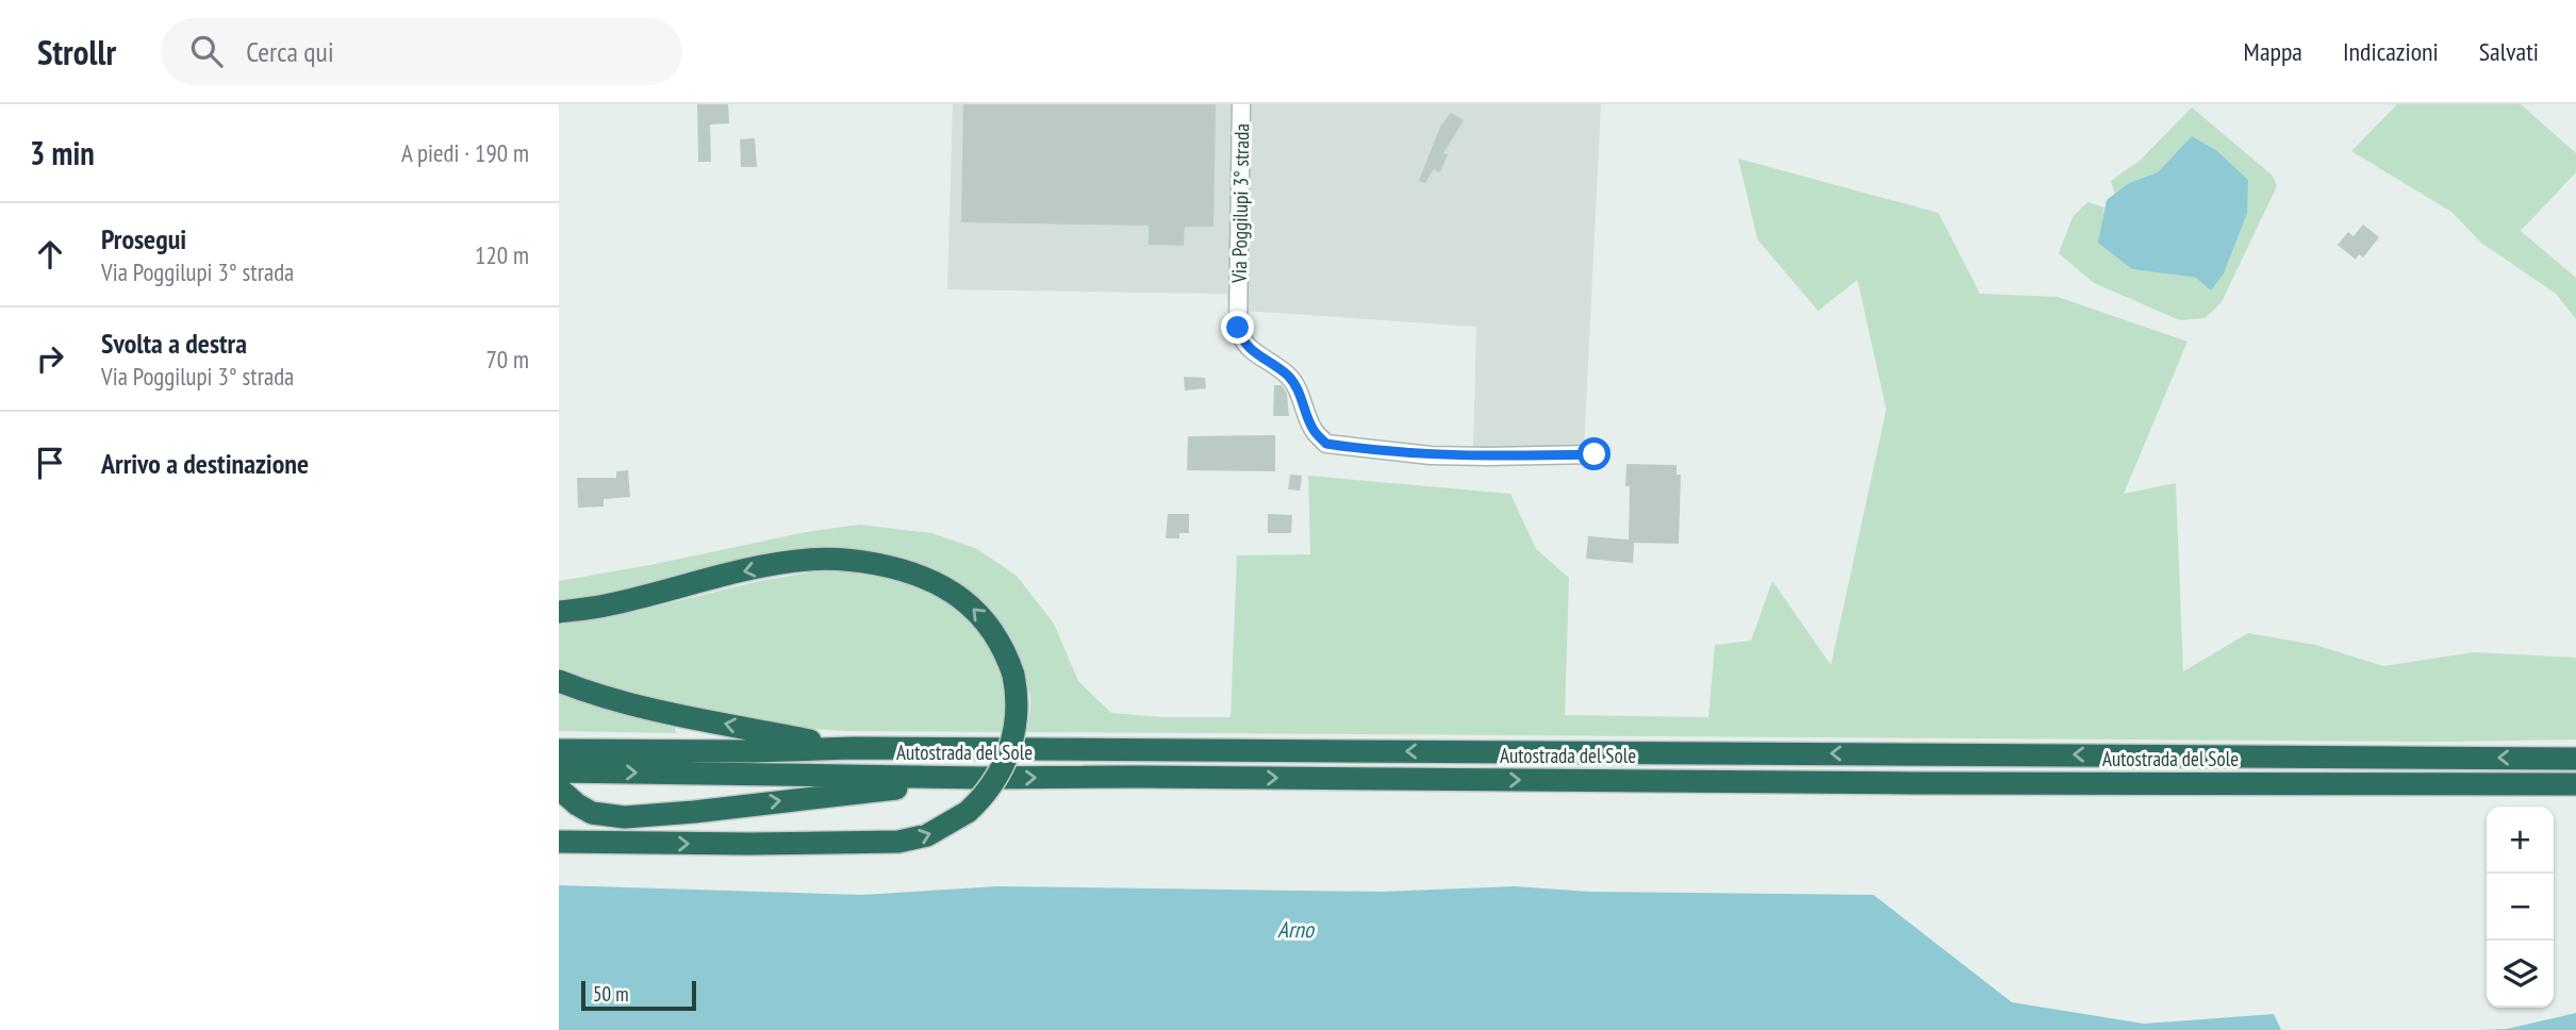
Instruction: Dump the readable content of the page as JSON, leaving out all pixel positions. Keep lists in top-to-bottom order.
{
  "streets": {
    "highway": ["Autostrada del Sole"],
    "street": ["Via Poggilupi 3° strada"]
  },
  "water": ["Arno"],
  "scale_bar": "50 m",
  "page": {
    "header": "Strollr",
    "search": "Cerca qui",
    "nav": ["Mappa", "Indicazioni", "Salvati"],
    "heading": ["3 min", "A piedi · 190 m"],
    "list": [
      ["Prosegui", "Via Poggilupi 3° strada", "120 m"],
      ["Svolta a destra", "Via Poggilupi 3° strada", "70 m"],
      "Arrivo a destinazione"
    ],
    "map_buttons": ["+", "−"],
    "scale": "50 m"
  }
}
